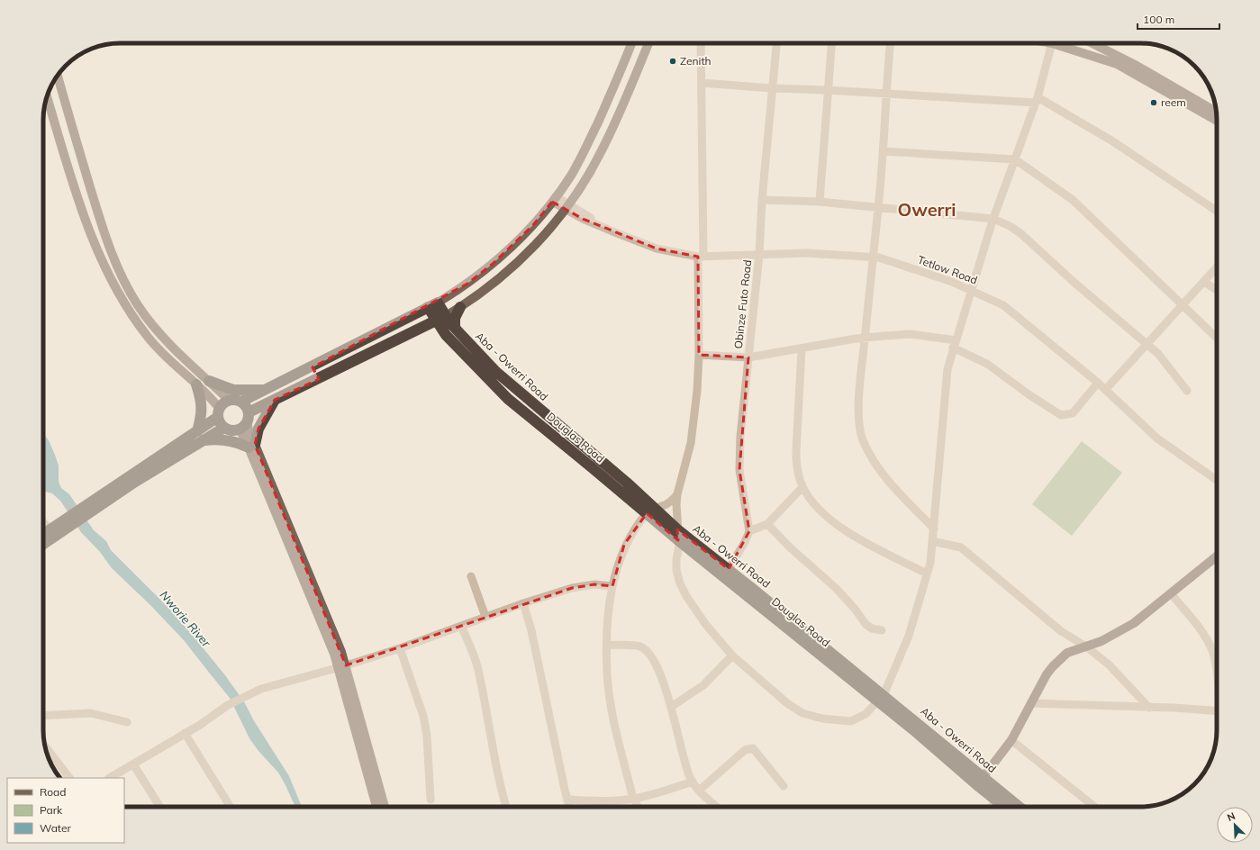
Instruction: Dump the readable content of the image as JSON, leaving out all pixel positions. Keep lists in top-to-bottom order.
{
  "streets": {
    "highway": ["Aba - Owerri Road", "Douglas Road"],
    "street": ["Tetlow Road", "Obinze Futo Road"]
  },
  "crossings": [
    ["Tetlow Road", "Obinze Futo Road"],
    ["Aba - Owerri Road", "Douglas Road"]
  ],
  "districts": ["Owerri"],
  "water": ["Nworie River"],
  "places": ["Zenith", "reem"],
  "legend": ["Road", "Park", "Water"],
  "scale_bar": "100 m",
  "north": "top left"
}
